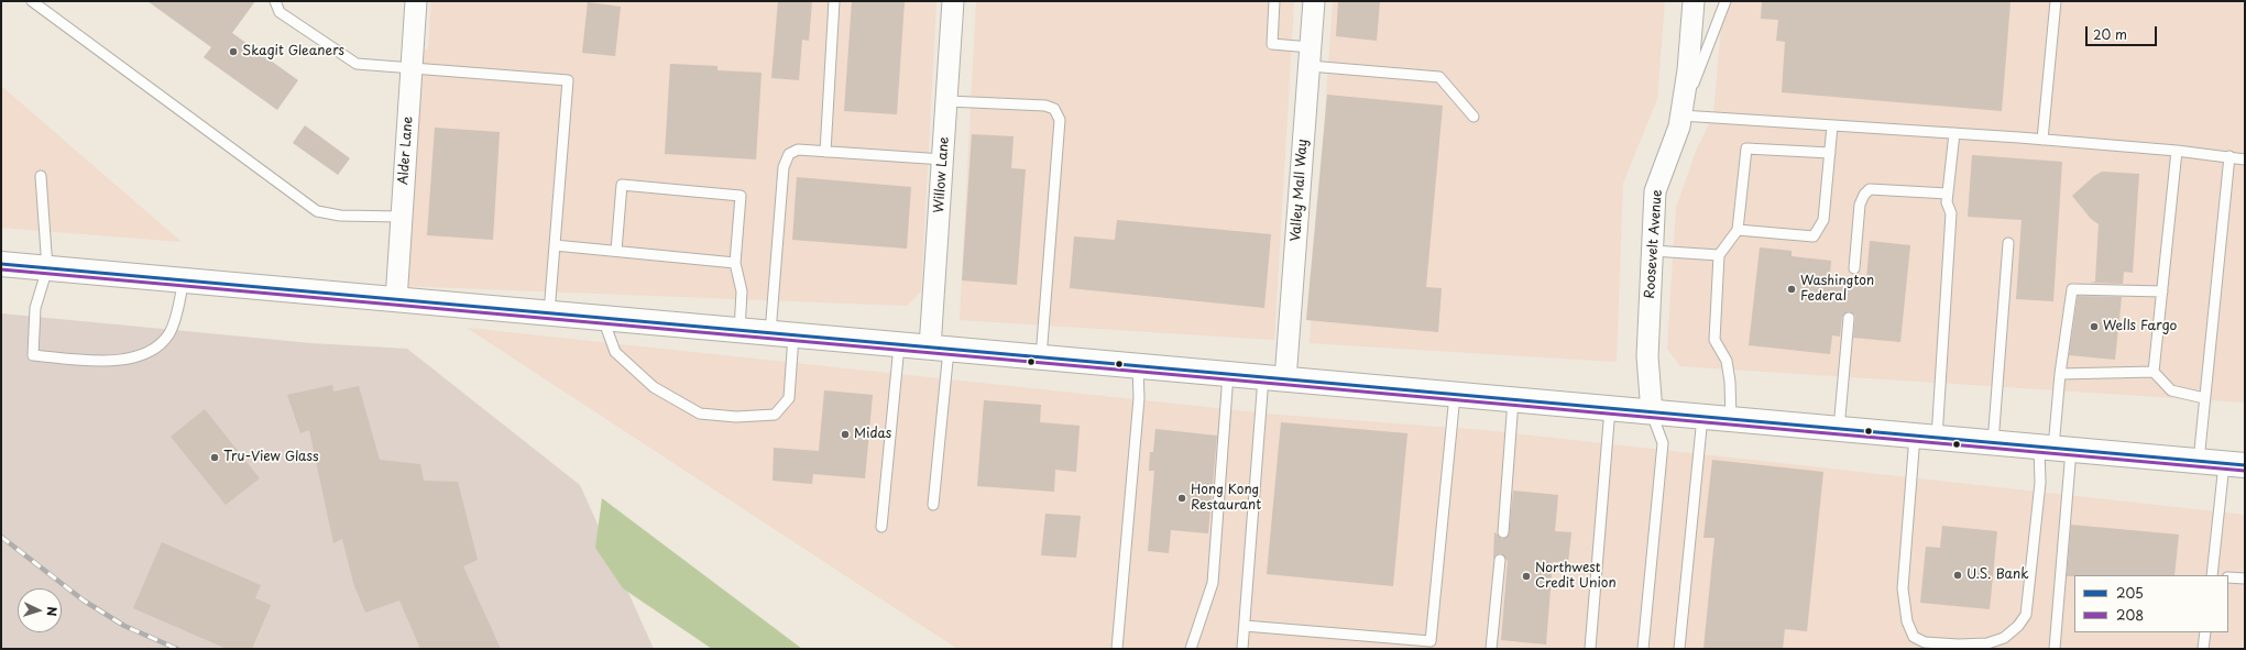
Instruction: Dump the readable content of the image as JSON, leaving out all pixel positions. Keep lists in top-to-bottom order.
{
  "streets": {
    "street": [
      "Alder Lane",
      "Willow Lane",
      "Valley Mall Way",
      "Roosevelt Avenue"
    ]
  },
  "places": [
    "Skagit Gleaners",
    "Washington Federal",
    "Wells Fargo",
    "Midas",
    "Tru-View Glass",
    "Hong Kong Restaurant",
    "U.S. Bank",
    "Northwest Credit Union"
  ],
  "lines": ["transit line 205", "transit line 208"],
  "legend": ["205", "208"],
  "scale_bar": "20 m",
  "north": "right"
}
